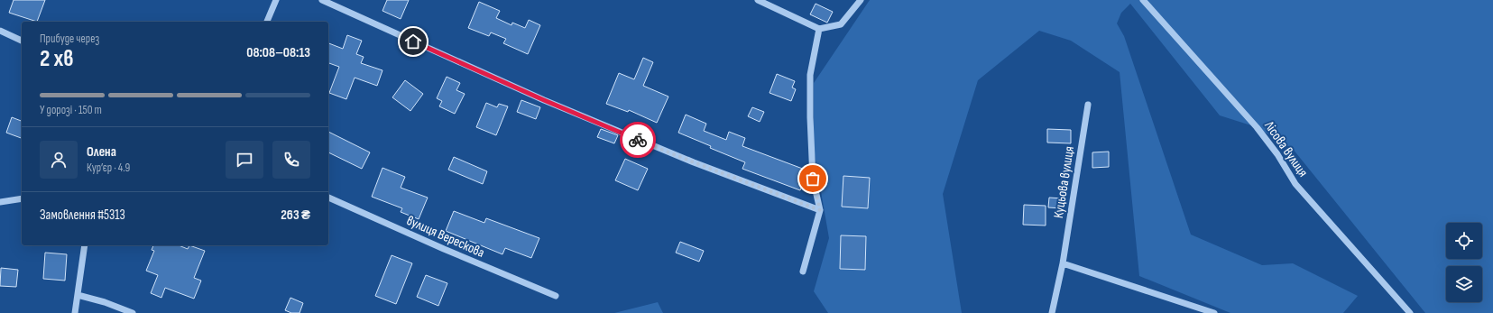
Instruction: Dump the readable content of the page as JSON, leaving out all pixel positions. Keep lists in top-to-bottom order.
{
  "streets": {
    "street": ["Лісова вулиця", "Куцьова вулиця", "вулиця Верескова"]
  },
  "page": {
    "heading": ["2 хв", "Прибуде через", "08:08–08:13"],
    "panel": [
      "Олена",
      "Кур’єр · 4.9",
      "Замовлення #5313",
      "263 ₴"
    ],
    "bar": "У дорозі · 150 m"
  }
}
